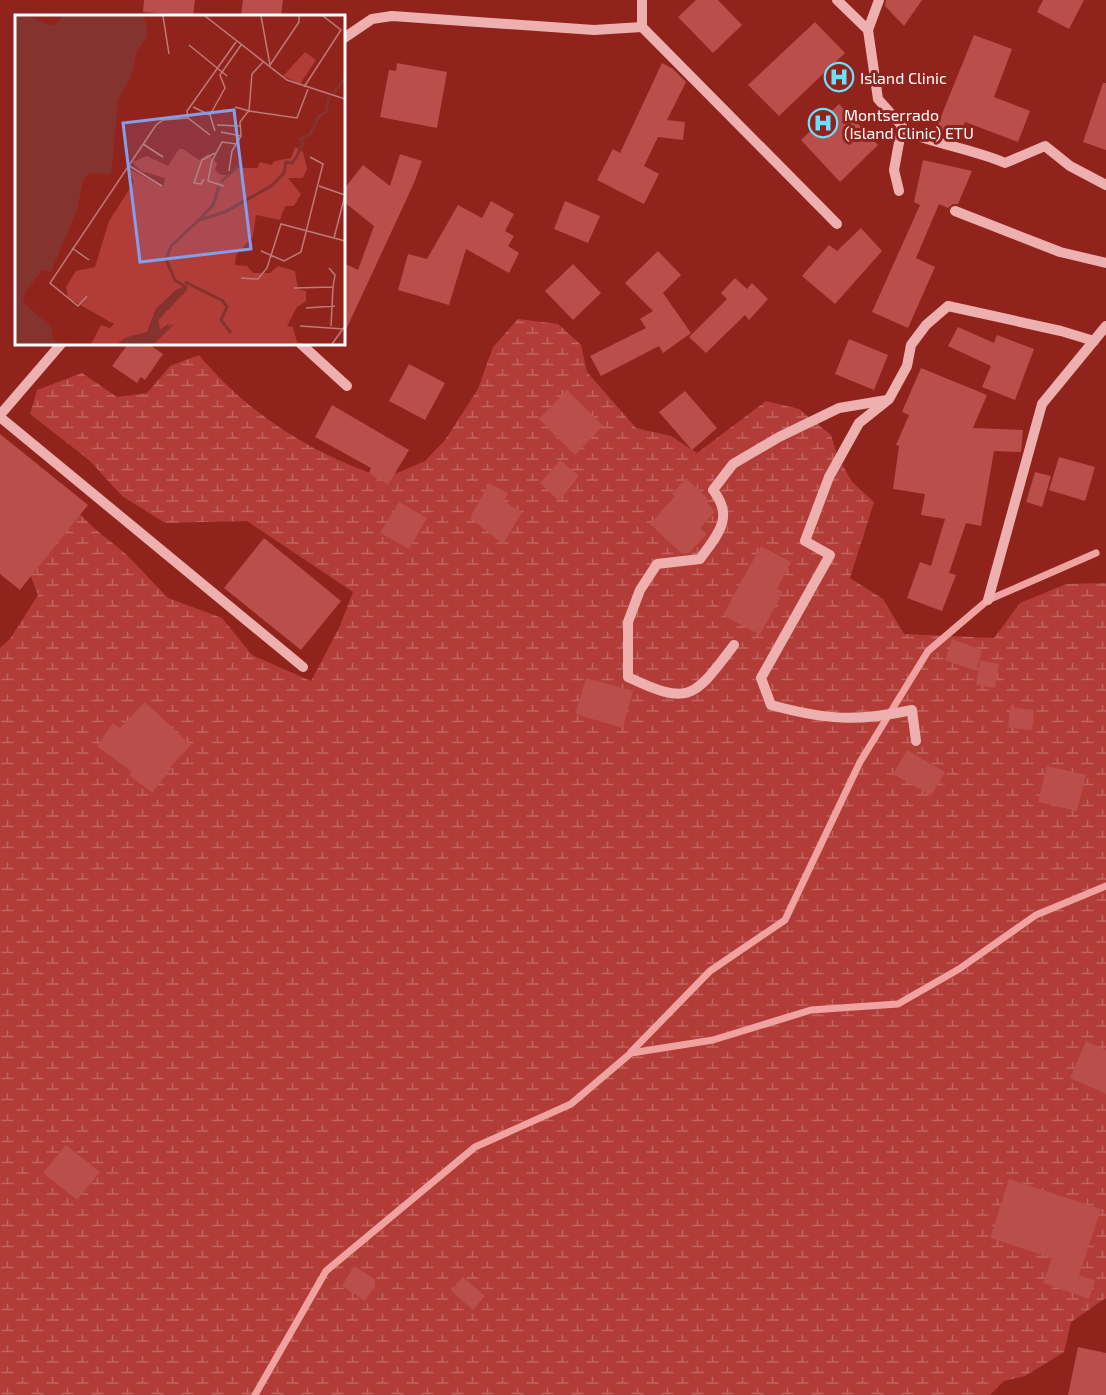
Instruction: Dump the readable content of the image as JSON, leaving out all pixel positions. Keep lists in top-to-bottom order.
{
  "places": {
    "hospital": ["Island Clinic", "Montserrado (Island Clinic) ETU"]
  }
}
